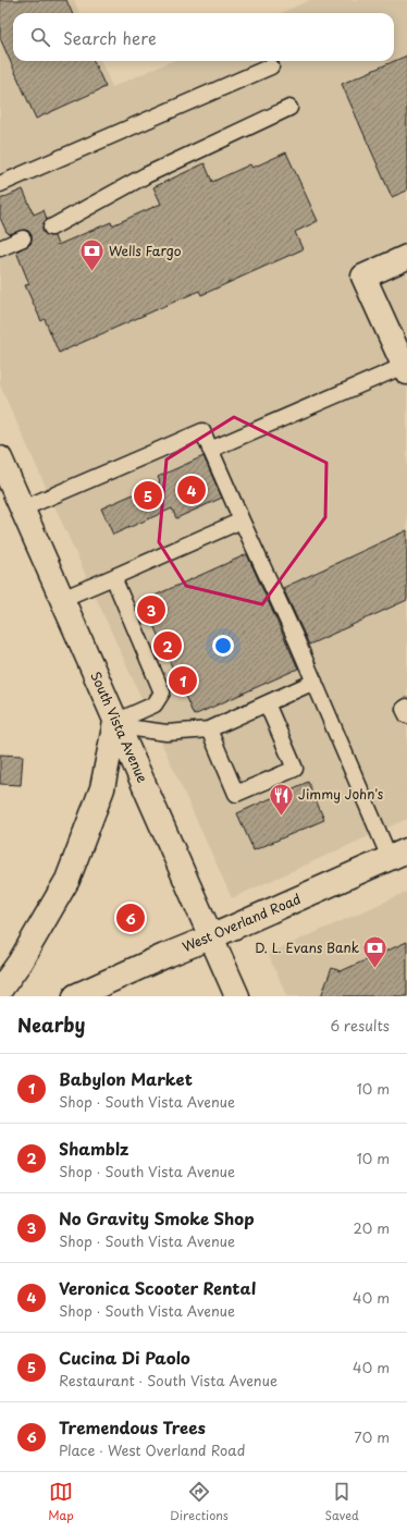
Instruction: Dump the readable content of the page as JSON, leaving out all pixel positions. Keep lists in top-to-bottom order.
{
  "streets": {
    "main road": ["South Vista Avenue", "West Overland Road"]
  },
  "crossings": [
    ["South Vista Avenue", "West Overland Road"]
  ],
  "places": {
    "bank": ["Wells Fargo", "D. L. Evans Bank"],
    "restaurant": ["Jimmy John's"]
  },
  "page": {
    "search": "Search here",
    "pins": [
      "4",
      "5",
      "3",
      "2",
      "1",
      "6"
    ],
    "heading": ["Nearby", "6 results"],
    "list": [
      {
        "mark": "1",
        "name": "Babylon Market",
        "note": "Shop · South Vista Avenue",
        "value": "10 m"
      },
      {
        "mark": "2",
        "name": "Shamblz",
        "note": "Shop · South Vista Avenue",
        "value": "10 m"
      },
      {
        "mark": "3",
        "name": "No Gravity Smoke Shop",
        "note": "Shop · South Vista Avenue",
        "value": "20 m"
      },
      {
        "mark": "4",
        "name": "Veronica Scooter Rental",
        "note": "Shop · South Vista Avenue",
        "value": "40 m"
      },
      {
        "mark": "5",
        "name": "Cucina Di Paolo",
        "note": "Restaurant · South Vista Avenue",
        "value": "40 m"
      },
      {
        "mark": "6",
        "name": "Tremendous Trees",
        "note": "Place · West Overland Road",
        "value": "70 m"
      }
    ],
    "nav": ["Map", "Directions", "Saved"]
  }
}
